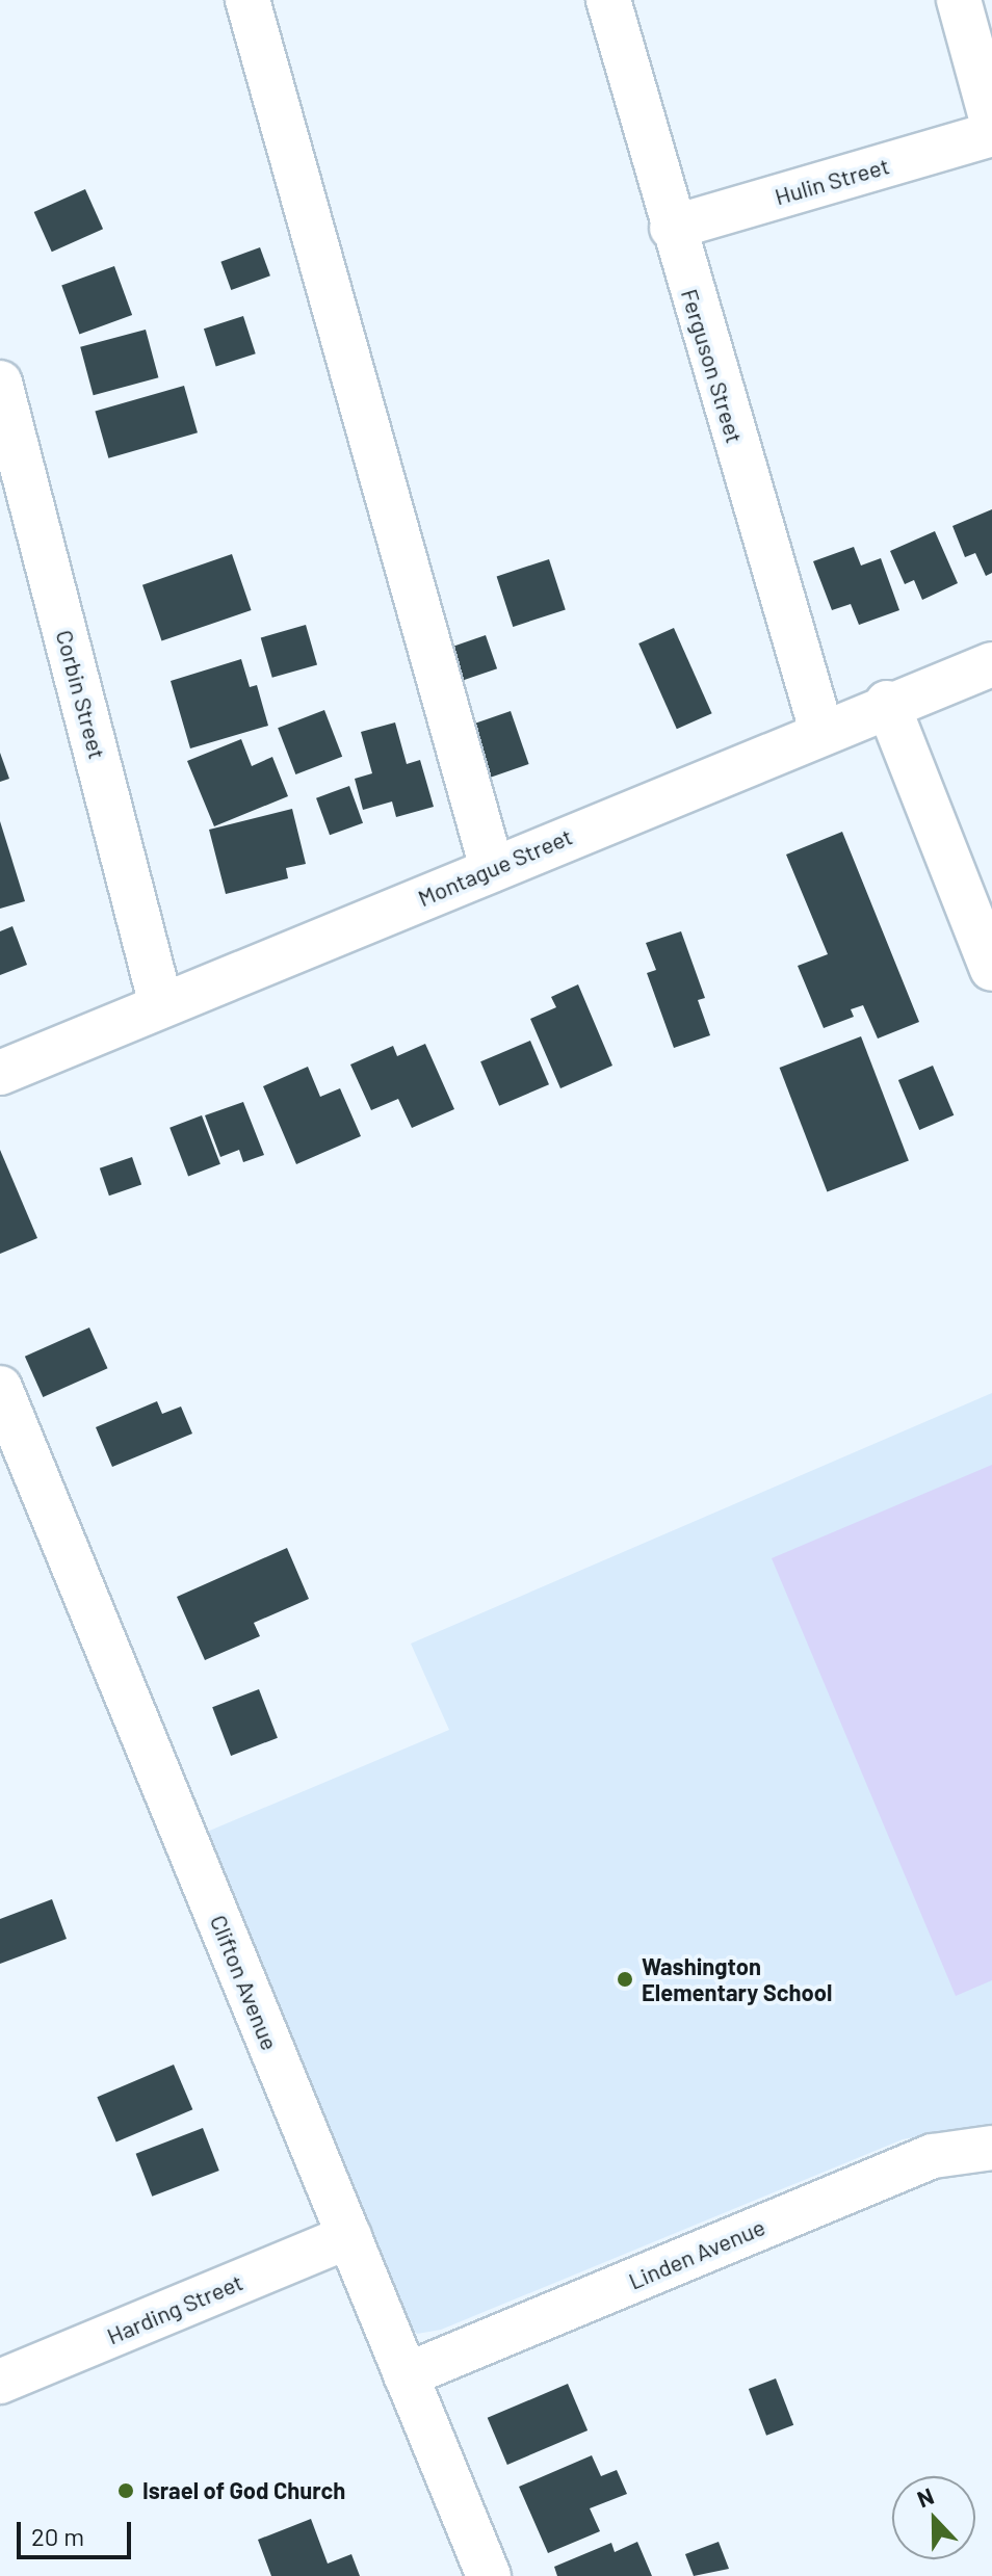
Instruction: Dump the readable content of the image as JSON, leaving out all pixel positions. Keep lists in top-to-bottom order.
{
  "streets": {
    "street": [
      "Hulin Street",
      "Ferguson Street",
      "Corbin Street",
      "Montague Street",
      "Clifton Avenue",
      "Linden Avenue",
      "Harding Street"
    ]
  },
  "crossings": [
    ["Hulin Street", "Ferguson Street"],
    ["Ferguson Street", "Montague Street"],
    ["Corbin Street", "Montague Street"],
    ["Clifton Avenue", "Linden Avenue"],
    ["Clifton Avenue", "Harding Street"]
  ],
  "places": ["Washington Elementary School", "Israel of God Church"],
  "scale_bar": "20 m",
  "north": "top"
}
